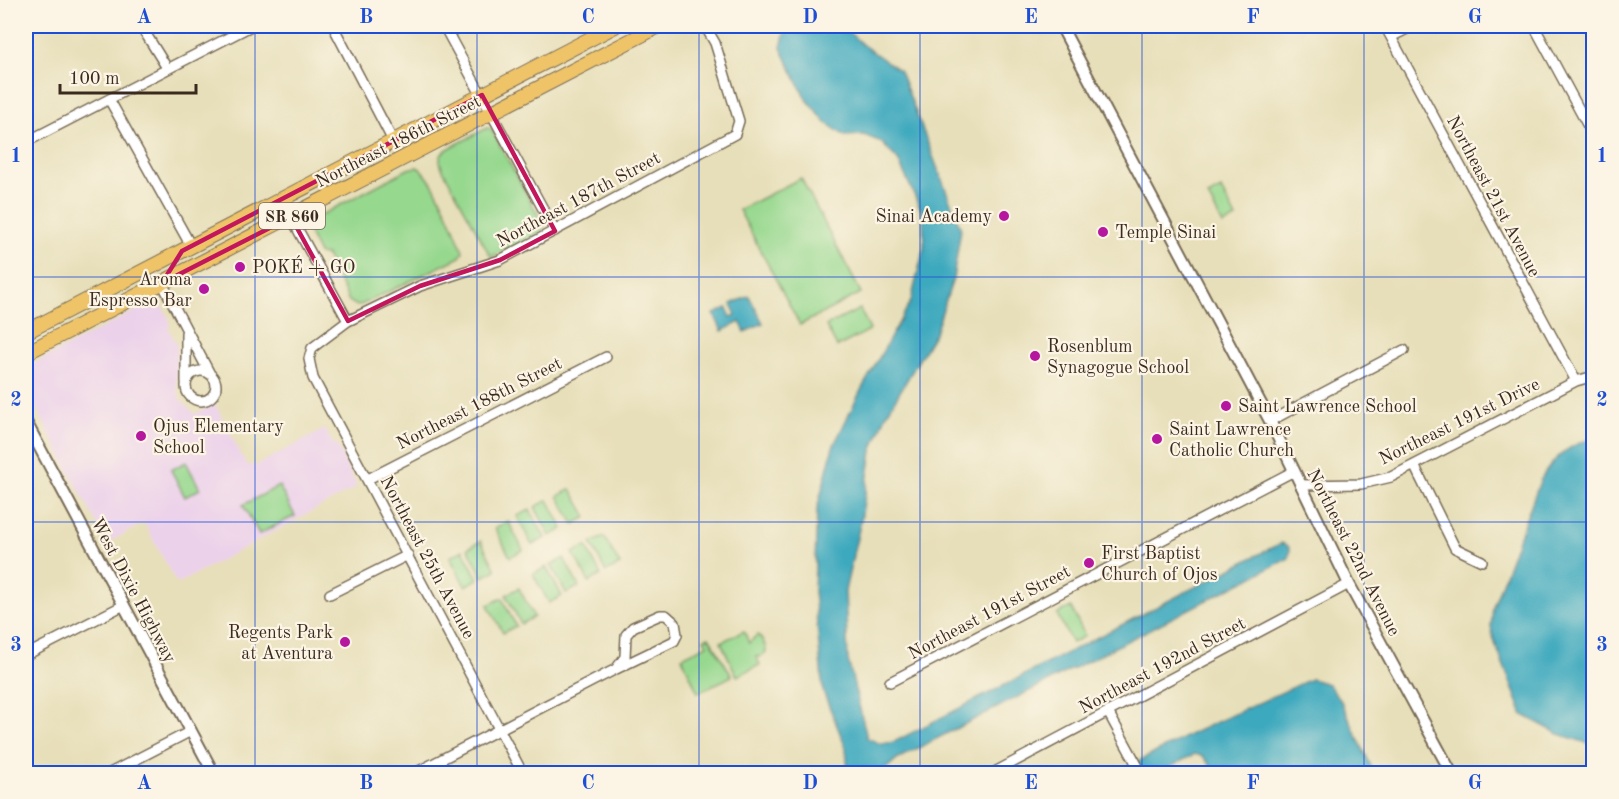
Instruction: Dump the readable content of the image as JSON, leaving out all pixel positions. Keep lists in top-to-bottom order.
{
  "streets": {
    "main road": ["Northeast 186th Street", "SR 860"],
    "street": [
      "Northeast 21st Avenue",
      "Northeast 187th Street",
      "Northeast 188th Street",
      "Northeast 191st Drive",
      "Northeast 22nd Avenue",
      "Northeast 25th Avenue",
      "West Dixie Highway",
      "Northeast 191st Street",
      "Northeast 192nd Street"
    ]
  },
  "crossings": [
    ["Northeast 21st Avenue", "Northeast 191st Drive"],
    ["Northeast 187th Street", "Northeast 25th Avenue"],
    ["Northeast 188th Street", "Northeast 25th Avenue"],
    ["Northeast 191st Drive", "Northeast 22nd Avenue"],
    ["Northeast 22nd Avenue", "Northeast 191st Street"],
    ["Northeast 22nd Avenue", "Northeast 192nd Street"]
  ],
  "places": [
    "Sinai Academy",
    "Temple Sinai",
    "POKÉ + GO",
    "Aroma Espresso Bar",
    "Rosenblum Synagogue School",
    "Saint Lawrence School",
    "Ojus Elementary School",
    "Saint Lawrence Catholic Church",
    "First Baptist Church of Ojos",
    "Regents Park at Aventura"
  ],
  "scale_bar": "100 m",
  "grid": {
    "columns": [
      "A",
      "B",
      "C",
      "D",
      "E",
      "F",
      "G"
    ],
    "rows": ["1", "2", "3"]
  }
}
